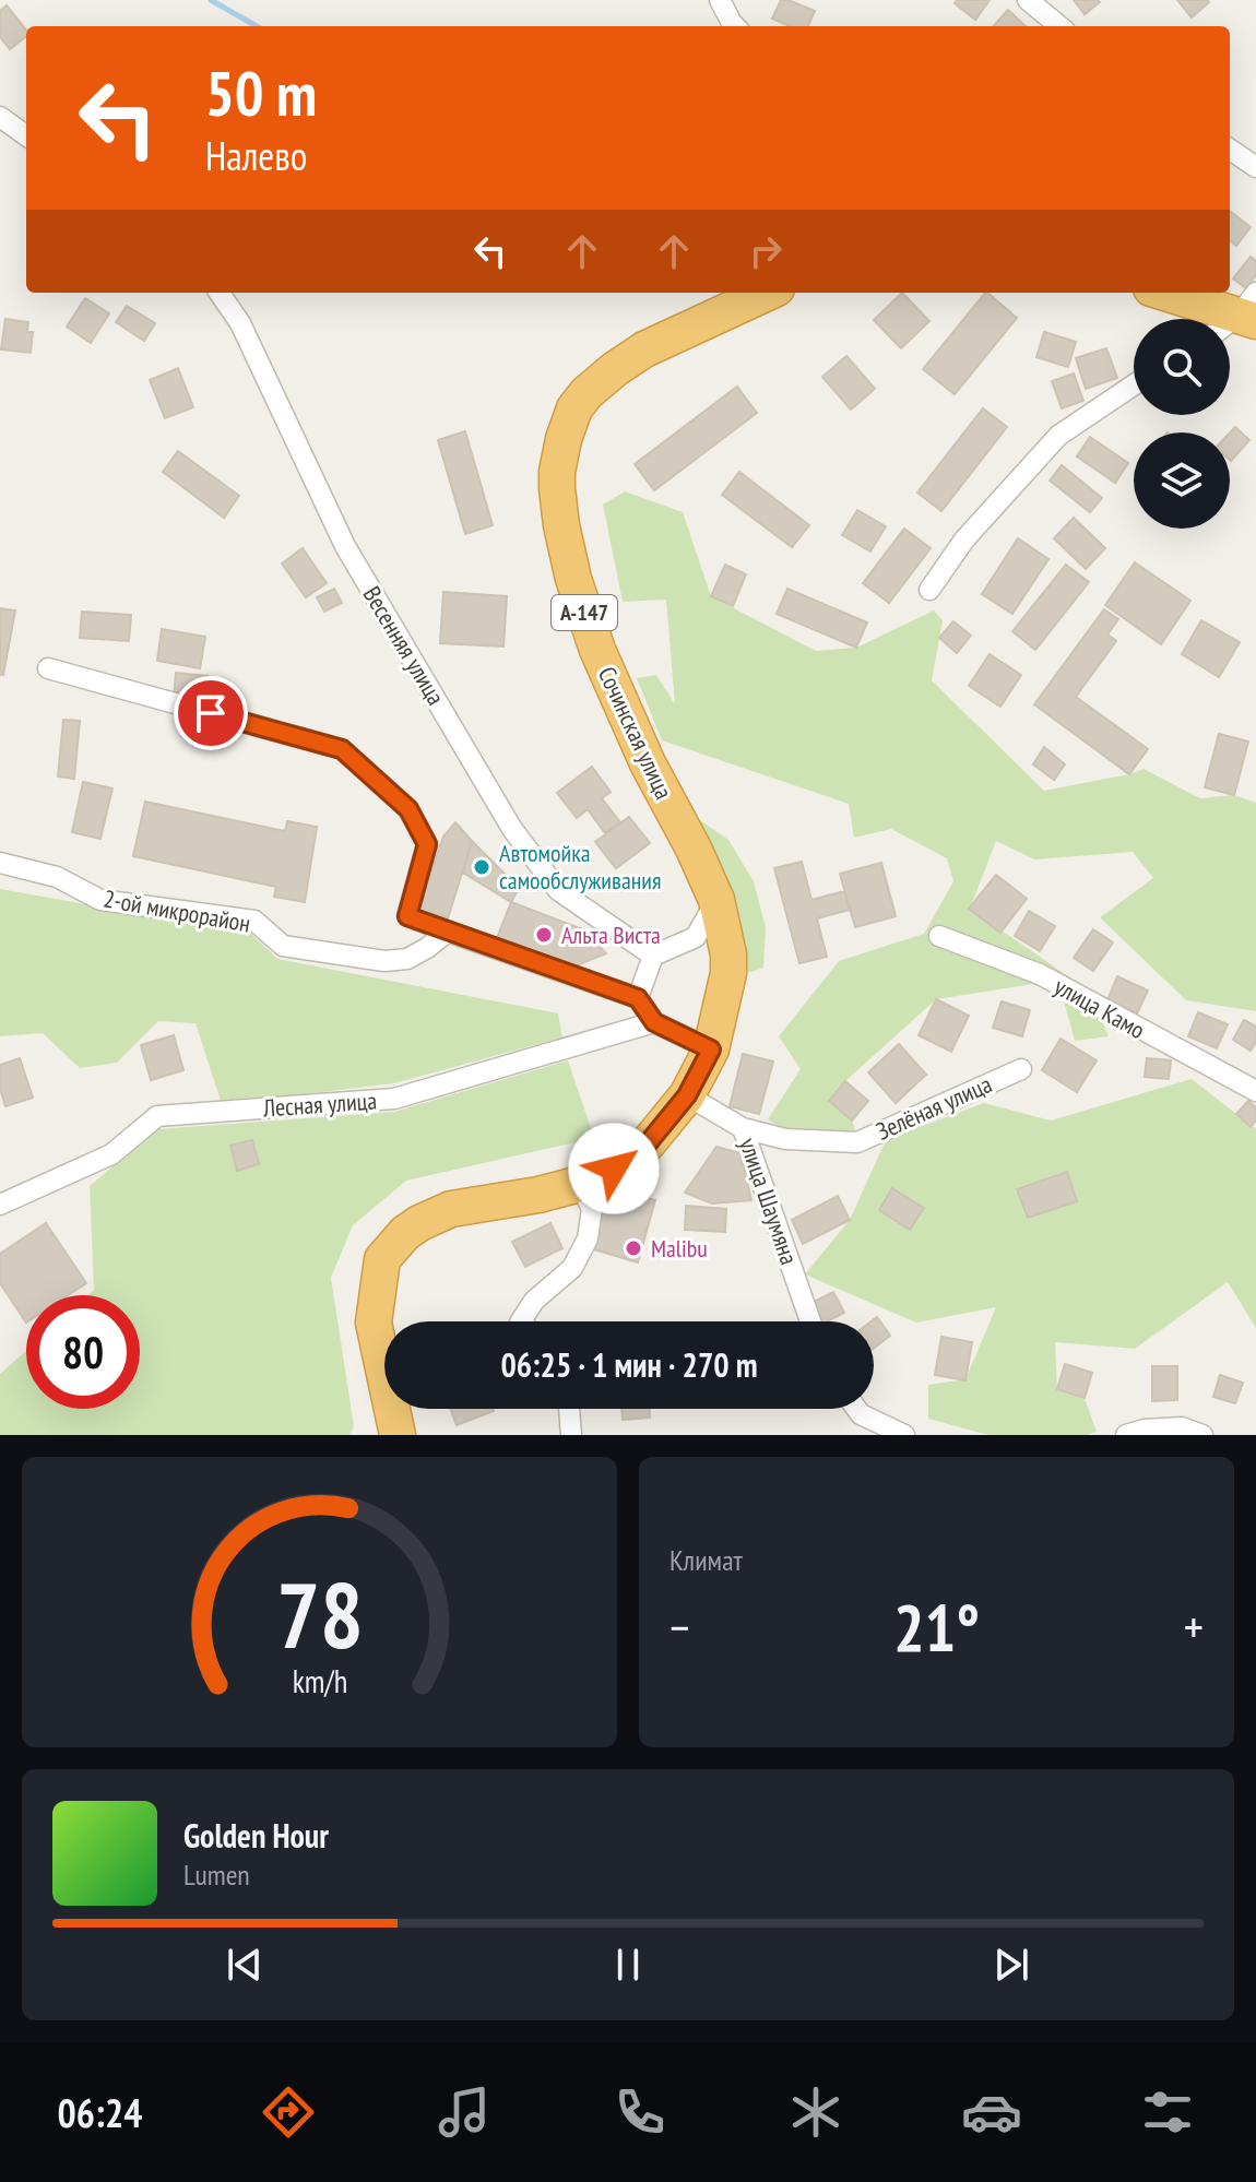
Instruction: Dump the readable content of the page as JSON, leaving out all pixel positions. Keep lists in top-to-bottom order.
{
  "streets": {
    "highway": ["А-147", "Сочинская улица"],
    "street": [
      "Весенняя улица",
      "2-ой микрорайон",
      "улица Камо",
      "Лесная улица",
      "Зелёная улица",
      "улица Шаумяна"
    ]
  },
  "crossings": [
    ["А-147", "Сочинская улица"],
    ["А-147", "улица Шаумяна"],
    ["Зелёная улица", "улица Шаумяна"]
  ],
  "places": ["Автомойка самообслуживания", "Альта Виста", "Malibu"],
  "page": {
    "turn": ["50 m", "Налево"],
    "limit": "80",
    "trip": "06:25 · 1 мин · 270 m",
    "tile": "Климат",
    "heat": ["−", "21°", "+"],
    "song": ["Golden Hour", "Lumen"],
    "tabs": "06:24",
    "gauge": ["78", "km/h"]
  }
}
